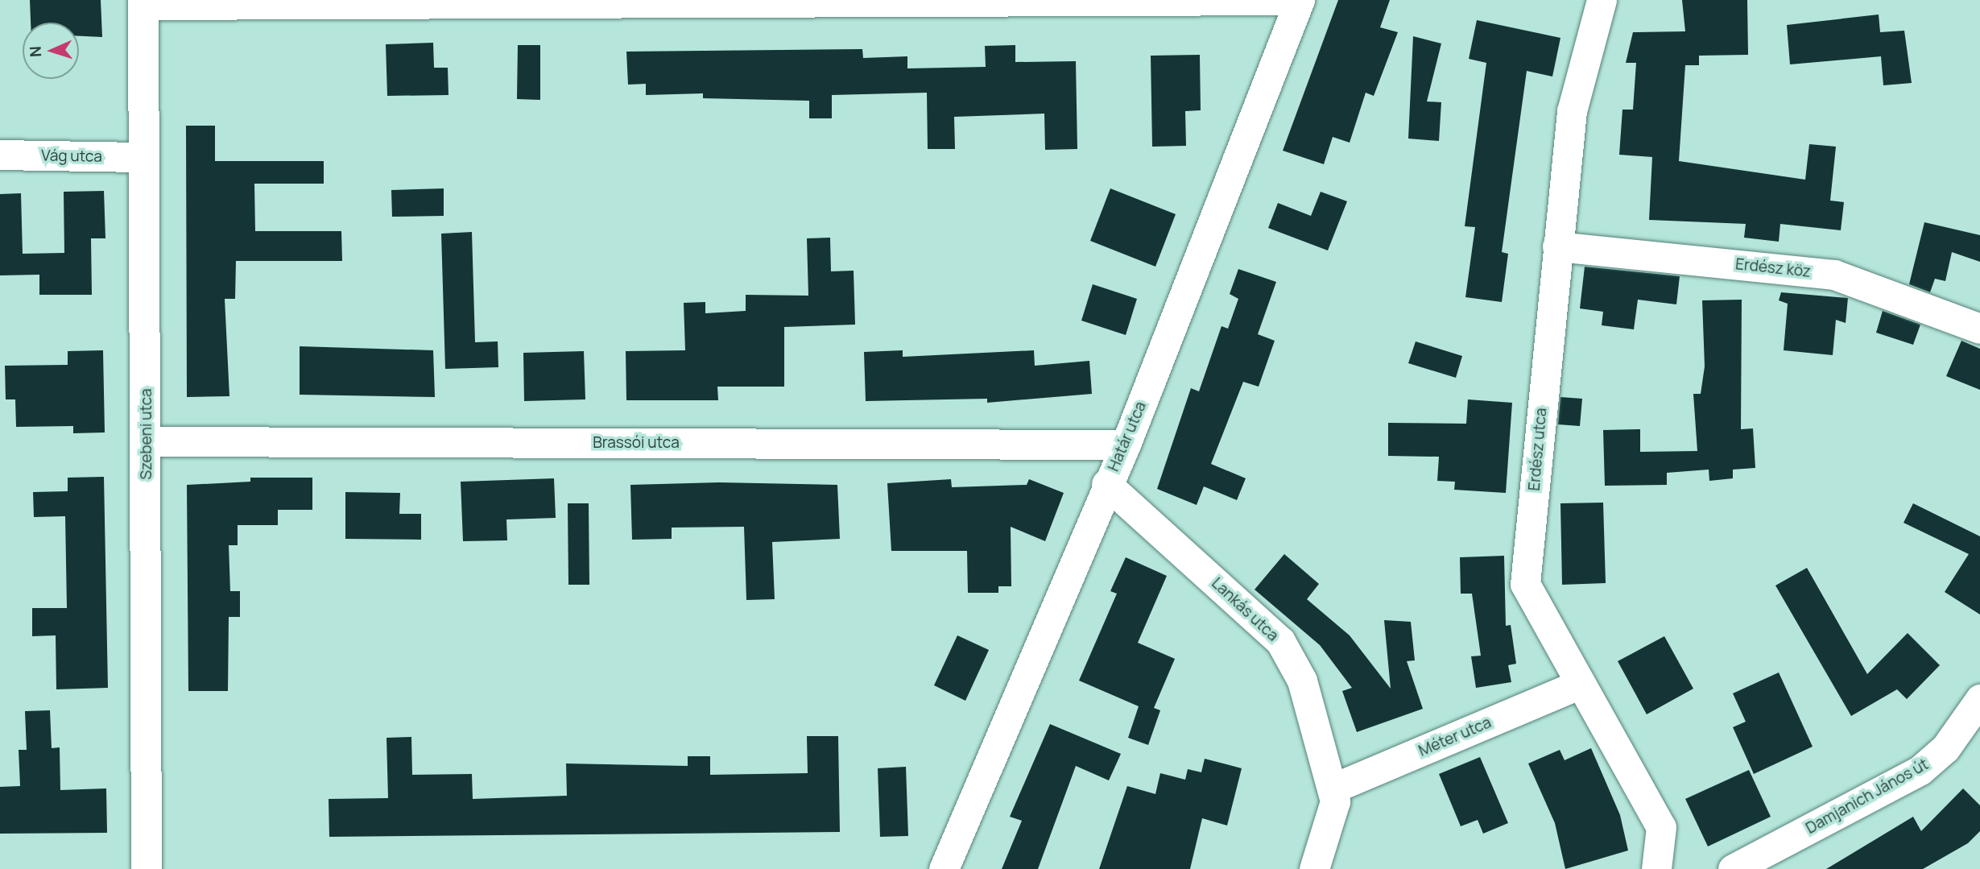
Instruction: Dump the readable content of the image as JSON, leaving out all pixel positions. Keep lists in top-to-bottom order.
{
  "streets": {
    "street": [
      "Vág utca",
      "Erdész köz",
      "Szebeni utca",
      "Határ utca",
      "Brassói utca",
      "Erdész utca",
      "Lankás utca",
      "Méter utca",
      "Damjanich János út"
    ]
  },
  "crossings": [
    ["Vág utca", "Szebeni utca"],
    ["Erdész köz", "Erdész utca"],
    ["Szebeni utca", "Brassói utca"],
    ["Határ utca", "Brassói utca"],
    ["Határ utca", "Lankás utca"],
    ["Erdész utca", "Méter utca"],
    ["Lankás utca", "Méter utca"]
  ],
  "north": "left"
}
